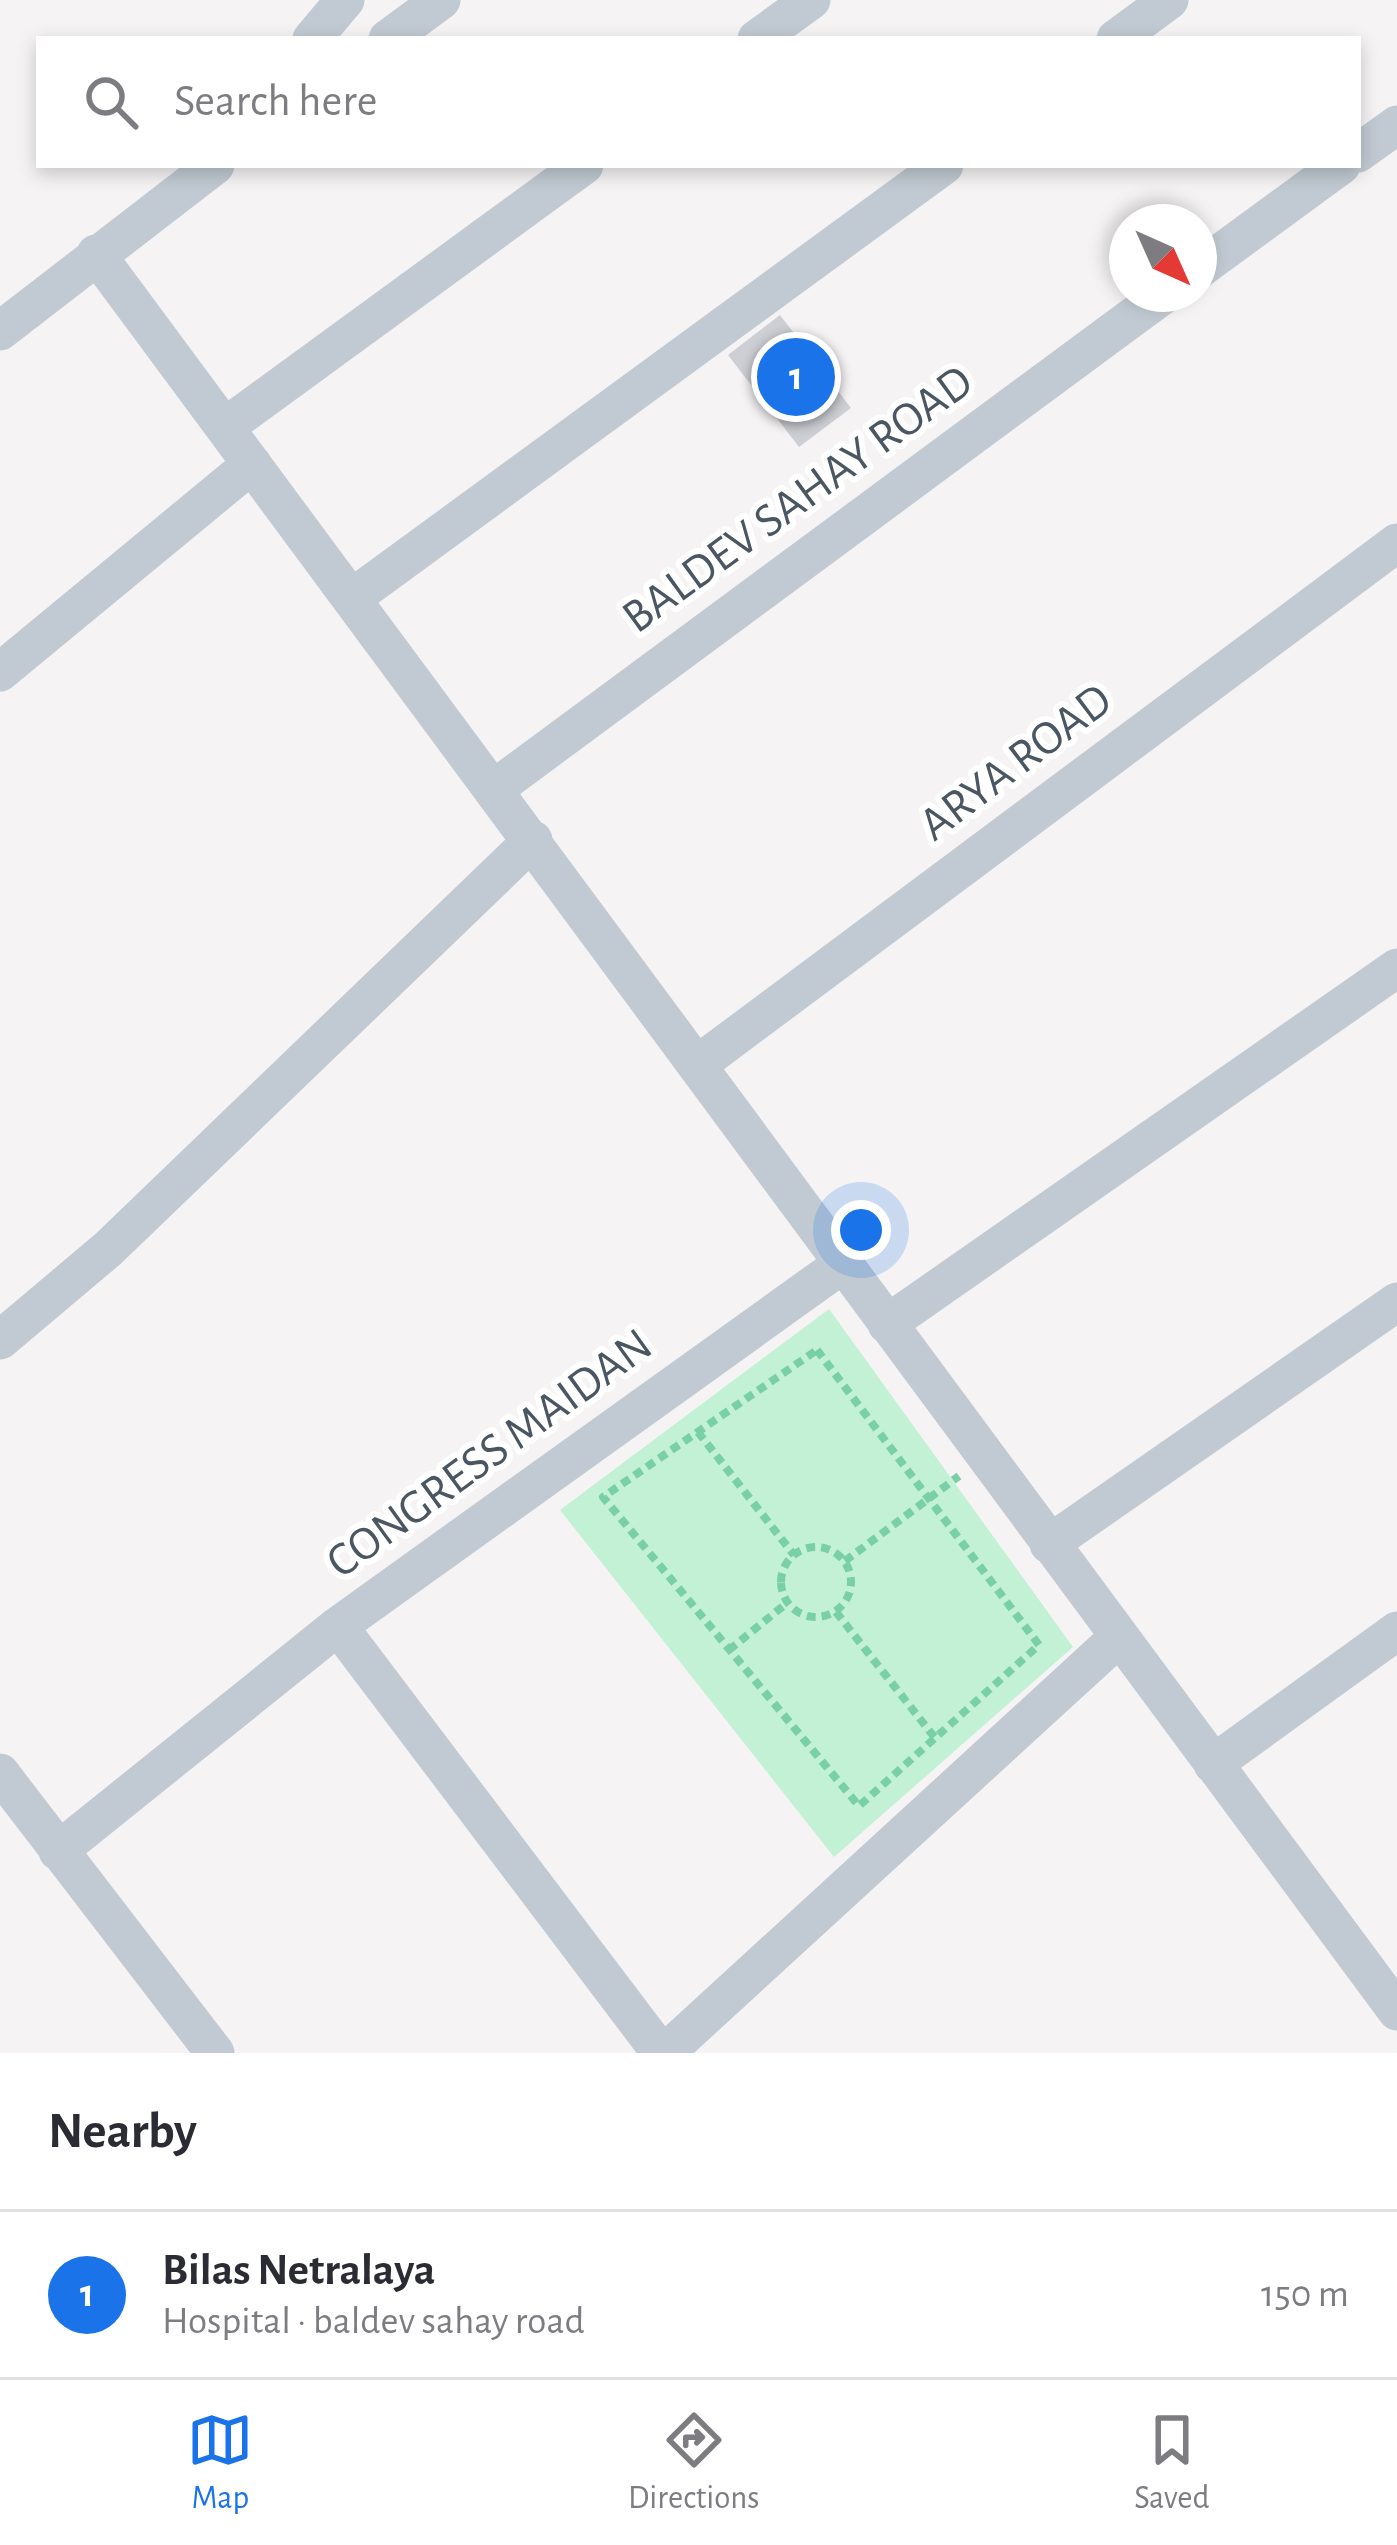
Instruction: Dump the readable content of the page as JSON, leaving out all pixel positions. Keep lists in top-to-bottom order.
{
  "streets": {
    "street": ["BALDEV SAHAY ROAD", "ARYA ROAD", "CONGRESS MAIDAN"]
  },
  "north": "bottom right",
  "page": {
    "search": "Search here",
    "pins": "1",
    "heading": "Nearby",
    "list": [
      {
        "mark": "1",
        "name": "Bilas Netralaya",
        "note": "Hospital · baldev sahay road",
        "value": "150 m"
      }
    ],
    "nav": ["Map", "Directions", "Saved"]
  }
}
